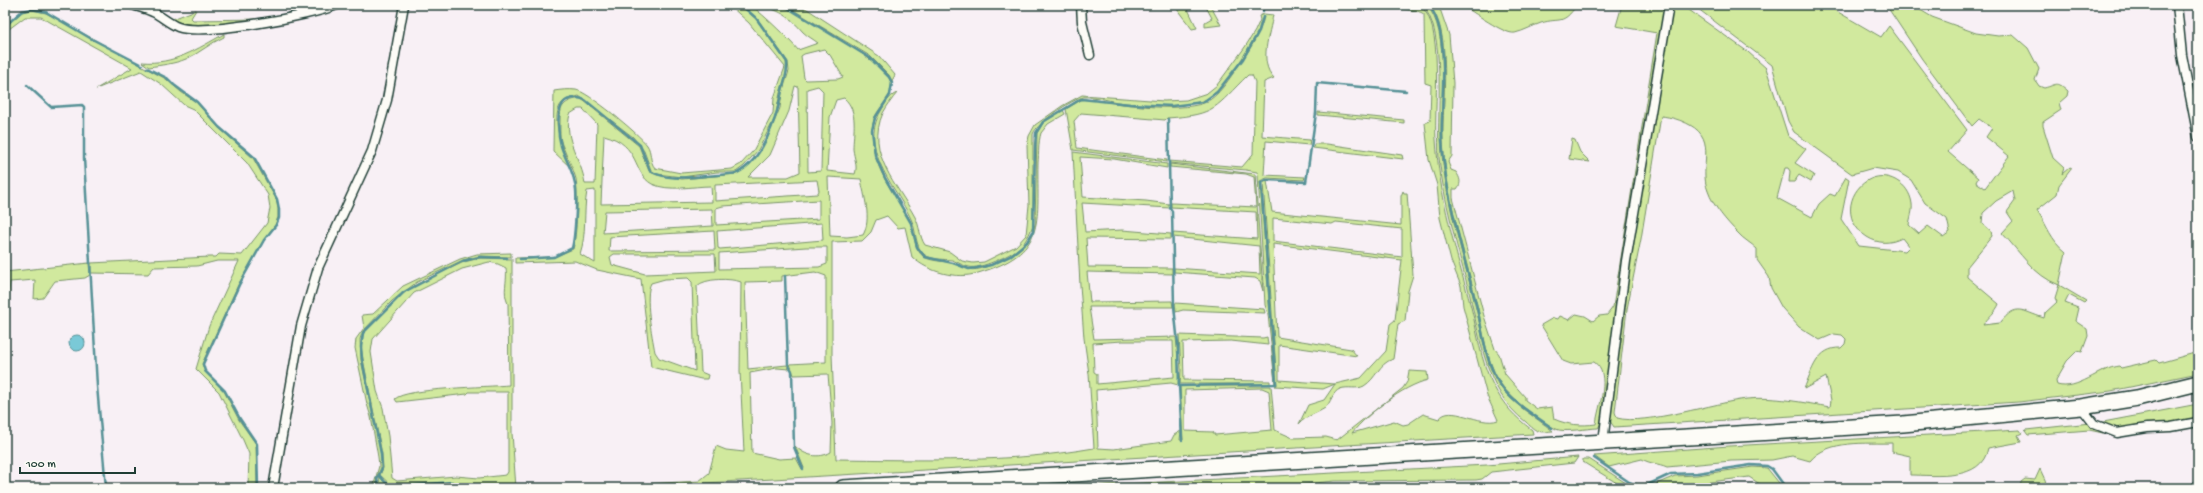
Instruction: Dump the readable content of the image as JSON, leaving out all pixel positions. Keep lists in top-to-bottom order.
{
  "scale_bar": "100 m"
}
